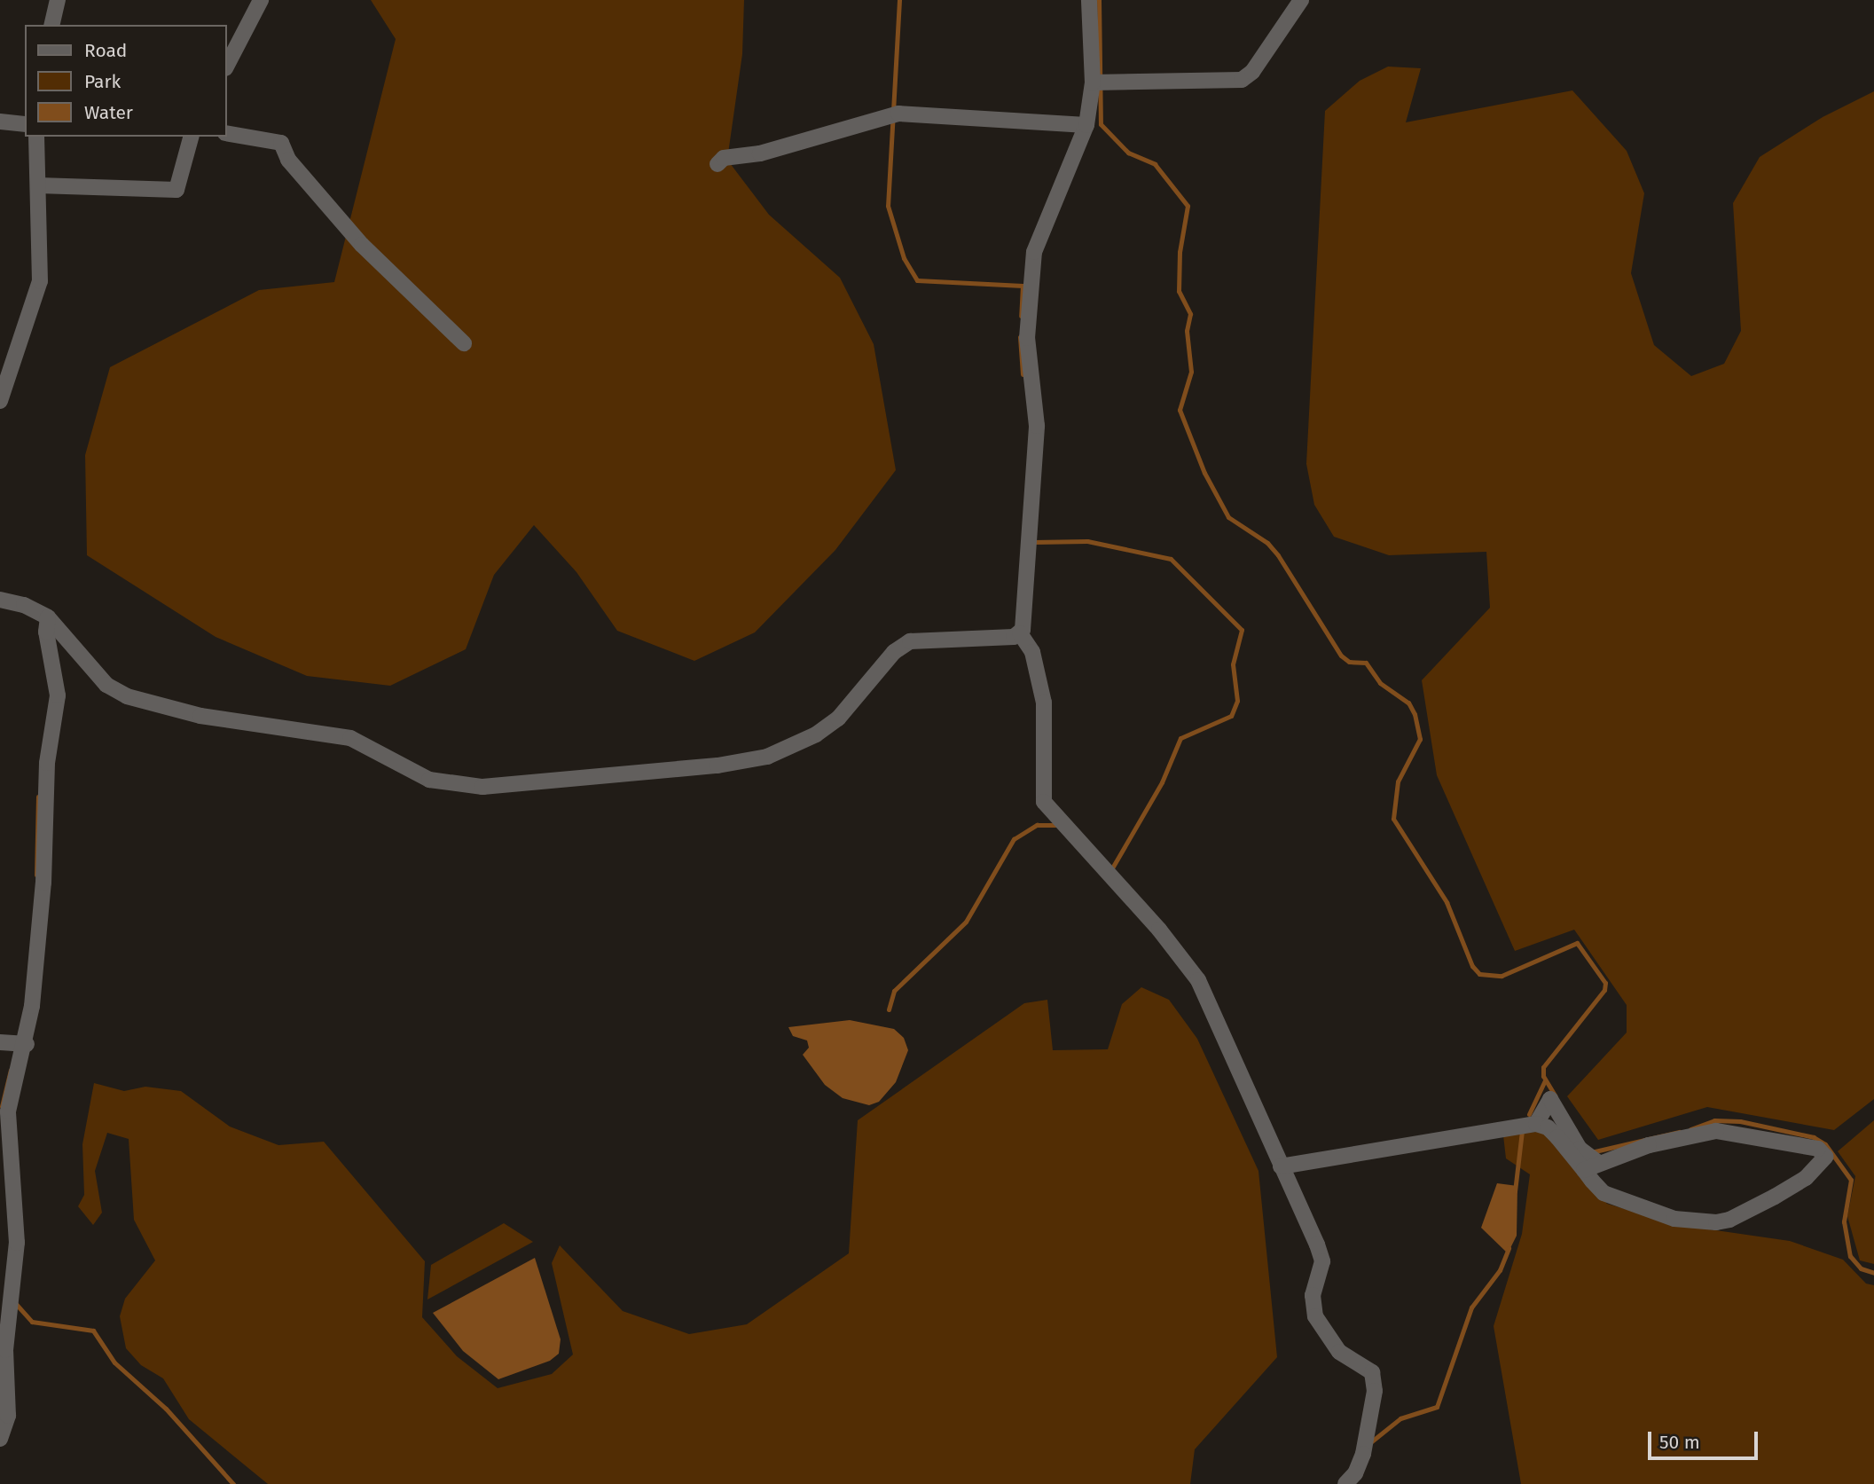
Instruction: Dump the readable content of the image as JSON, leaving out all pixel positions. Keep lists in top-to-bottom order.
{
  "legend": ["Road", "Park", "Water"],
  "scale_bar": "50 m"
}
